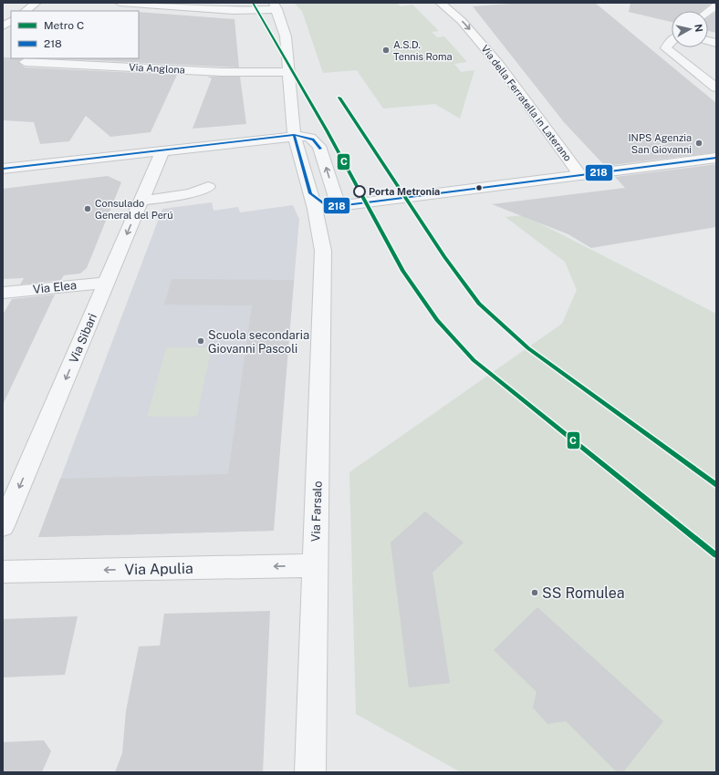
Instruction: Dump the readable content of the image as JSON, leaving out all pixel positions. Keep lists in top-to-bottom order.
{
  "streets": {
    "main road": ["Via della Ferratella in Laterano"],
    "street": [
      "Via Anglona",
      "Via Elea",
      "Via Sibari",
      "Via Farsalo",
      "Via Apulia"
    ]
  },
  "crossings": [
    ["Via Anglona", "Via Farsalo"],
    ["Via Elea", "Via Sibari"],
    ["Via Farsalo", "Via Apulia"]
  ],
  "one_way": ["Via della Ferratella in Laterano", "Via Sibari", "Via Apulia"],
  "places": [
    "A.S.D. Tennis Roma",
    "INPS Agenzia San Giovanni",
    "Porta Metronia",
    "Consulado General del Perú",
    "Scuola secondaria Giovanni Pascoli",
    "SS Romulea"
  ],
  "lines": ["metro line C", "transit line 218"],
  "legend": ["Metro C", "218"],
  "north": "right"
}
